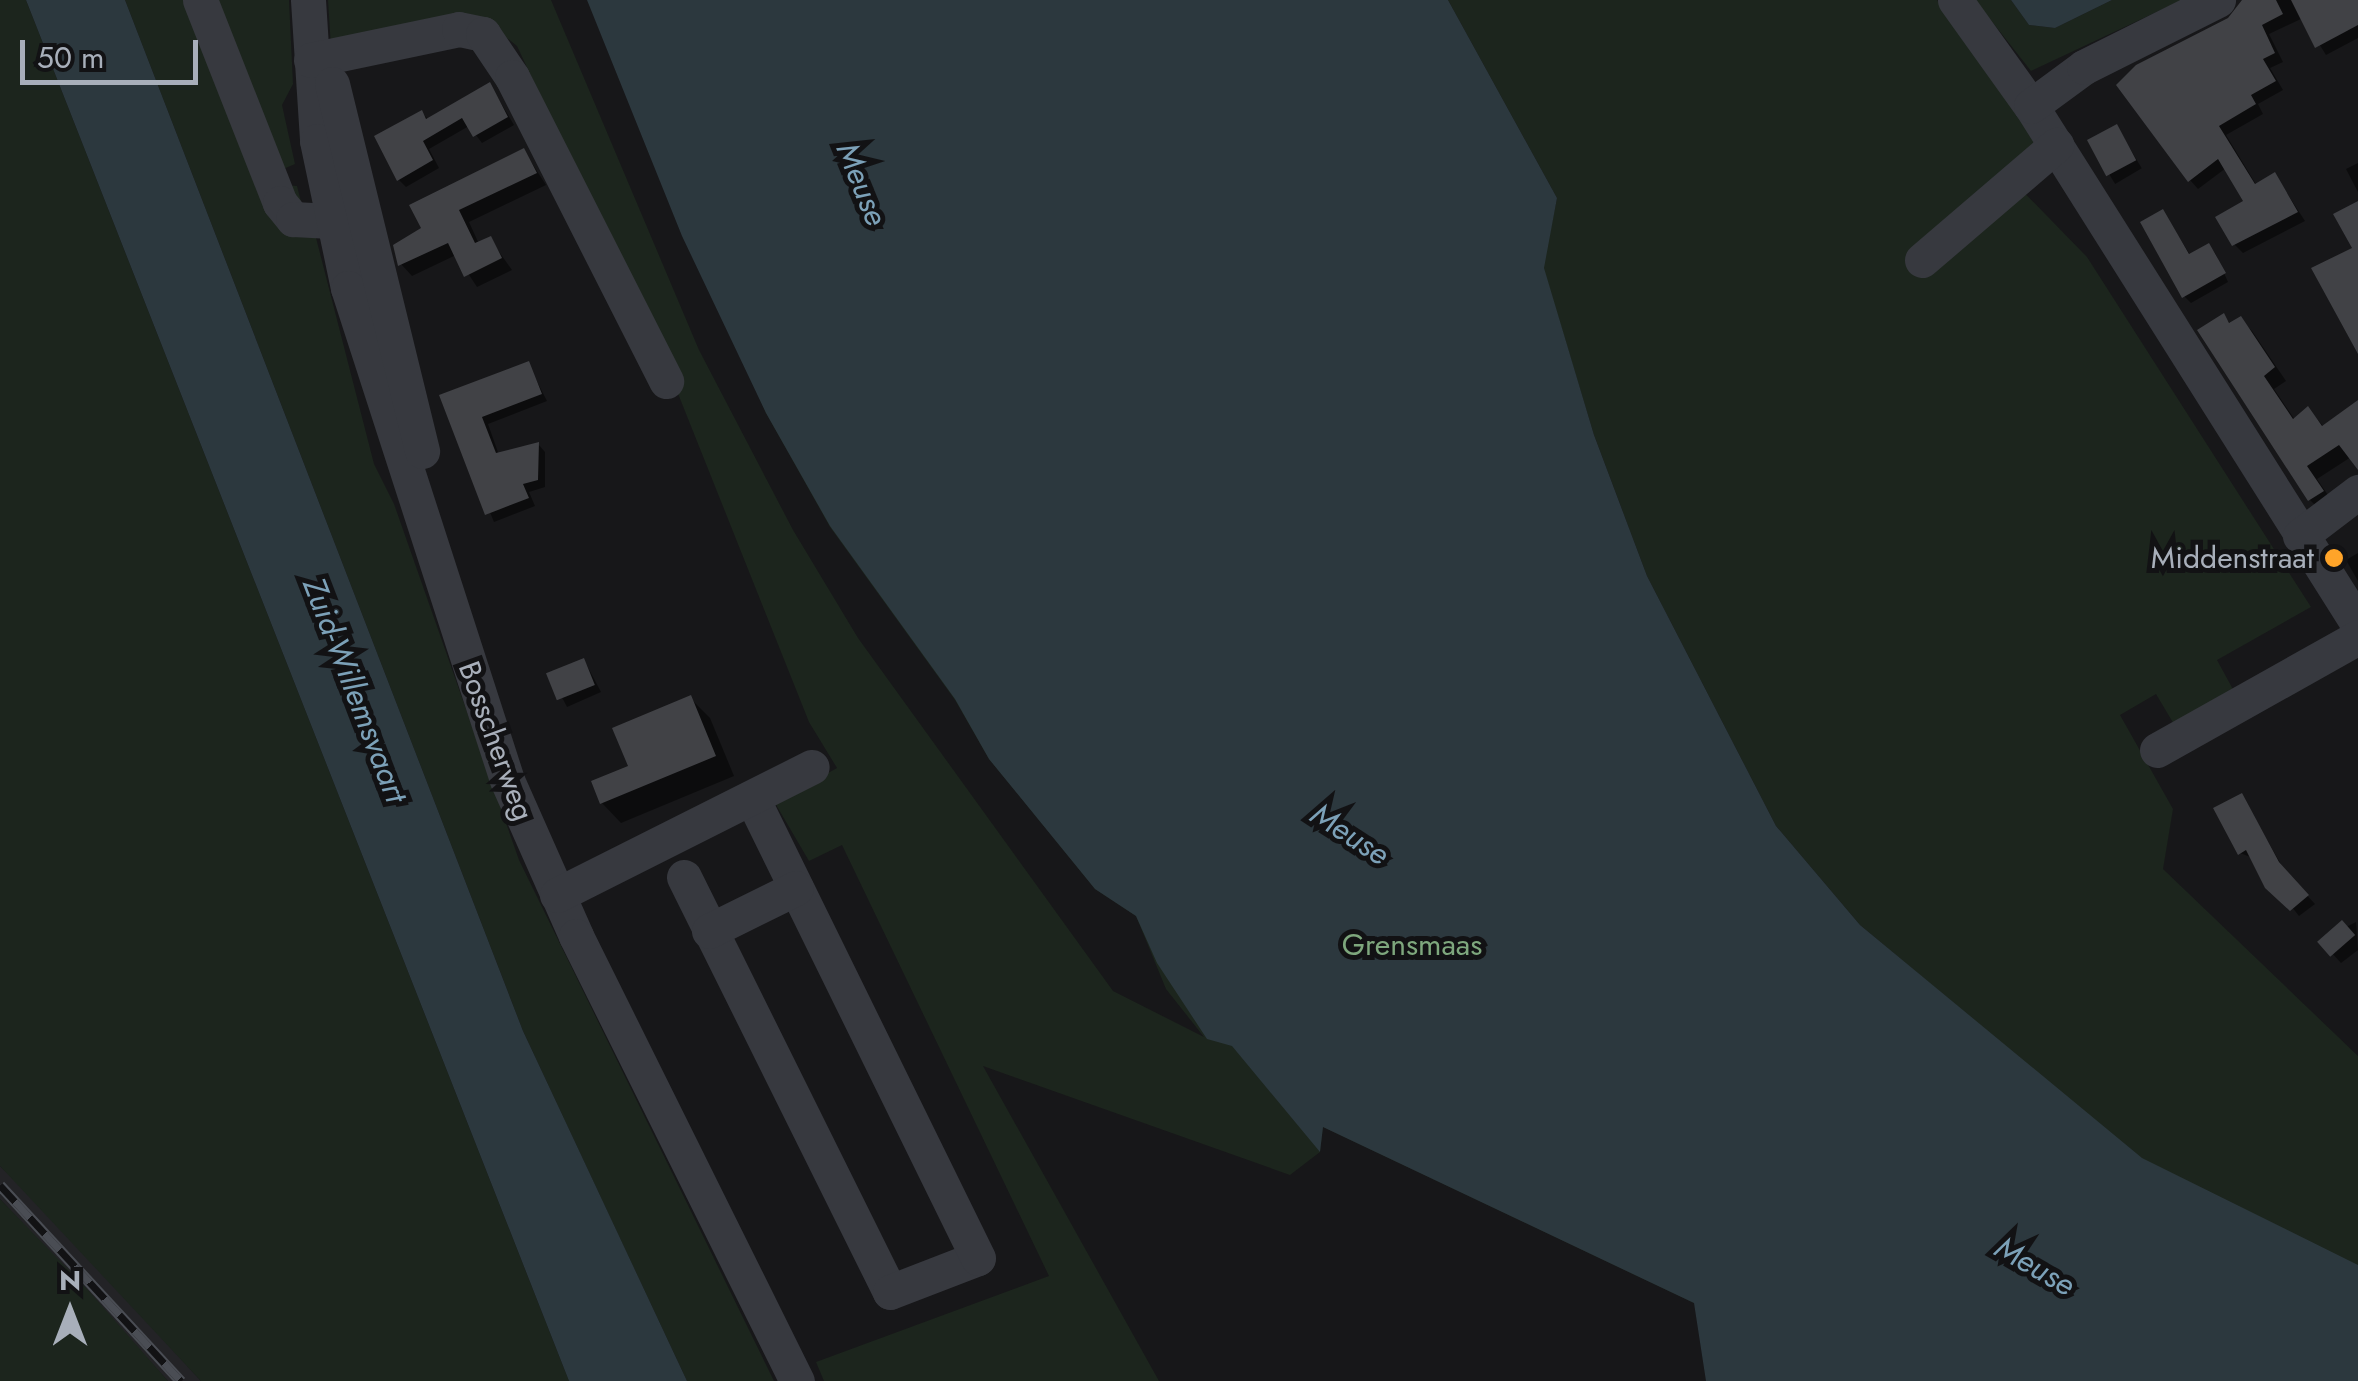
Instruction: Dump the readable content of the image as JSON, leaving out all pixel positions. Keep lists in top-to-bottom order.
{
  "streets": {
    "street": ["Bosscherweg"]
  },
  "water": ["Meuse", "Zuid-Willemsvaart"],
  "parks": ["Grensmaas"],
  "places": ["Middenstraat"],
  "scale_bar": "50 m",
  "north": "top"
}
